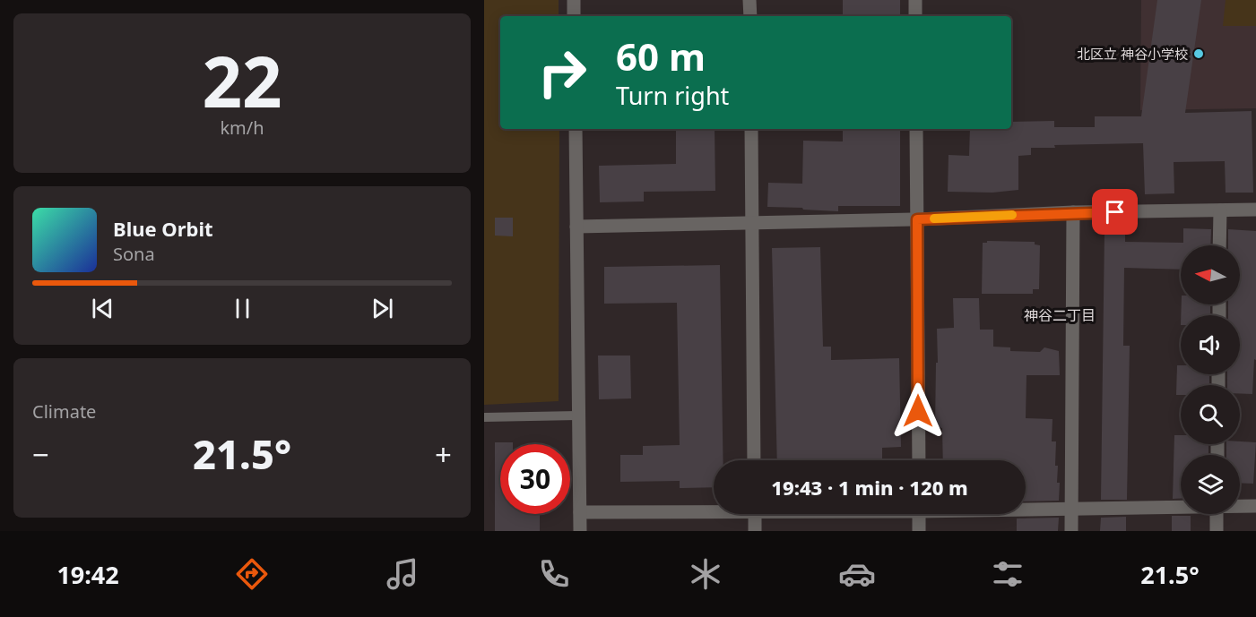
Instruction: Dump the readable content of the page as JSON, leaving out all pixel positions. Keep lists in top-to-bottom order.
{
  "districts": ["神谷二丁目"],
  "places": ["北区立 神谷小学校"],
  "north": "left",
  "page": {
    "tile": [
      ["22", "km/h"],
      "Climate"
    ],
    "turn": ["60 m", "Turn right"],
    "song": ["Blue Orbit", "Sona"],
    "heat": ["−", "21.5°", "+"],
    "limit": "30",
    "trip": "19:43 · 1 min · 120 m",
    "tabs": ["19:42", "21.5°"]
  }
}
